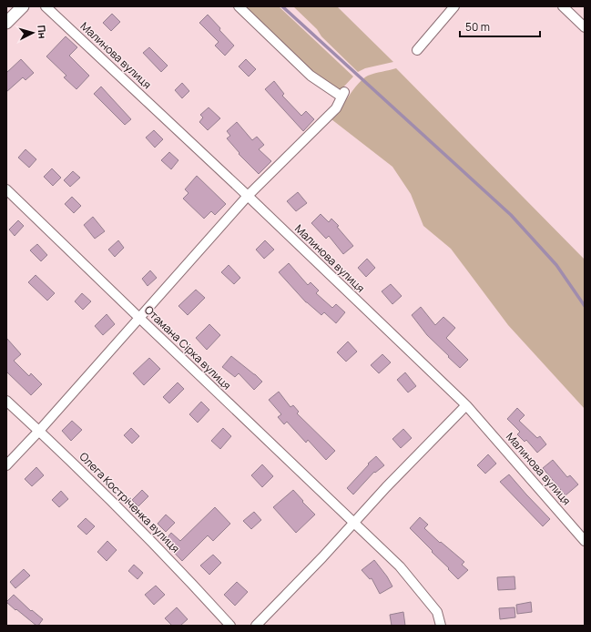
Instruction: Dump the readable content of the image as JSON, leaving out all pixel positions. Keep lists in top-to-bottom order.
{
  "streets": {
    "street": ["Малинова вулиця", "Отамана Сірка вулиця", "Олега Костріченка вулиця"]
  },
  "scale_bar": "50 m",
  "north": "right"
}
